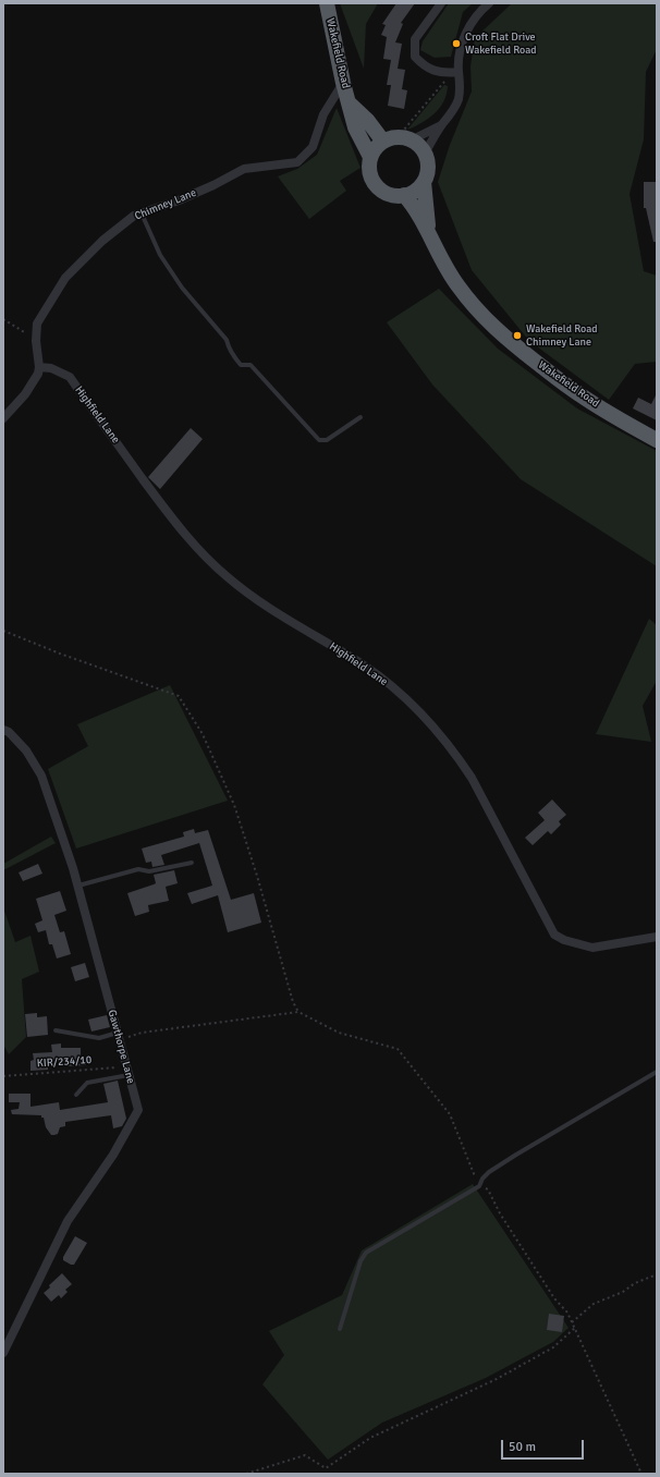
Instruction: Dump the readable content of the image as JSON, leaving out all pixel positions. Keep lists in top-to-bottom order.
{
  "streets": {
    "highway": ["Wakefield Road"],
    "street": ["Chimney Lane", "Highfield Lane", "Gawthorpe Lane"],
    "path": ["KIR/234/10"]
  },
  "crossings": [
    ["Wakefield Road", "Chimney Lane"],
    ["Chimney Lane", "Highfield Lane"],
    ["Gawthorpe Lane", "KIR/234/10"]
  ],
  "places": ["Croft Flat Drive Wakefield Road", "Wakefield Road Chimney Lane"],
  "scale_bar": "50 m"
}
